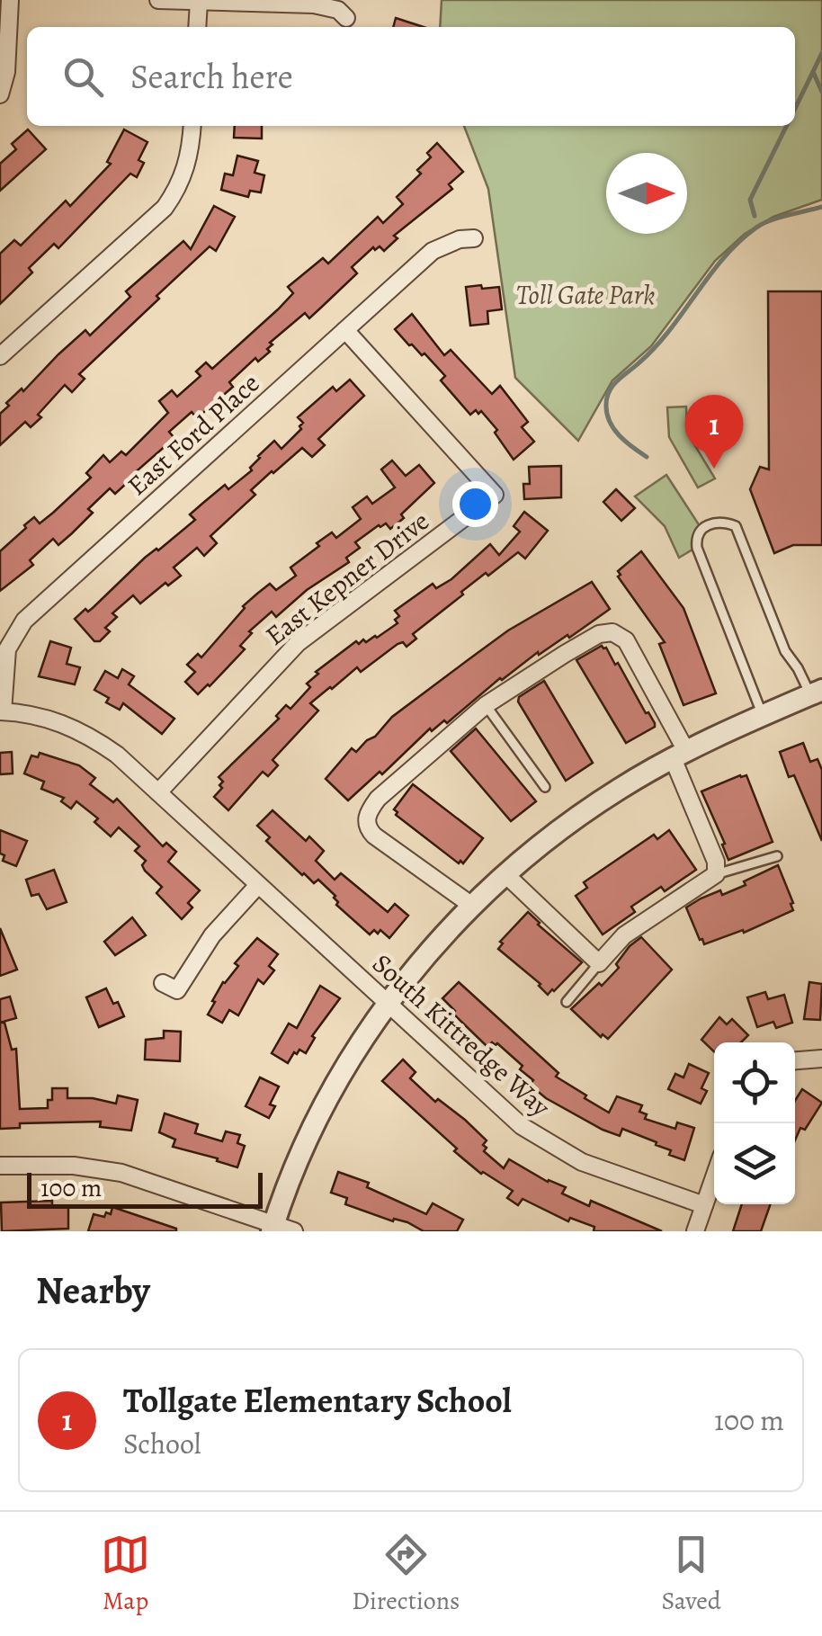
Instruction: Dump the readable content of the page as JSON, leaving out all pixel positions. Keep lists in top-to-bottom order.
{
  "streets": {
    "street": ["East Ford Place", "East Kepner Drive", "South Kittredge Way"]
  },
  "crossings": [
    ["East Ford Place", "East Kepner Drive"],
    ["East Ford Place", "South Kittredge Way"],
    ["East Kepner Drive", "South Kittredge Way"]
  ],
  "parks": ["Toll Gate Park"],
  "scale_bar": "100 m",
  "north": "right",
  "page": {
    "search": "Search here",
    "pins": "1",
    "scale": "100 m",
    "heading": "Nearby",
    "list": [
      {
        "mark": "1",
        "name": "Tollgate Elementary School",
        "note": "School",
        "value": "100 m"
      }
    ],
    "nav": ["Map", "Directions", "Saved"]
  }
}
